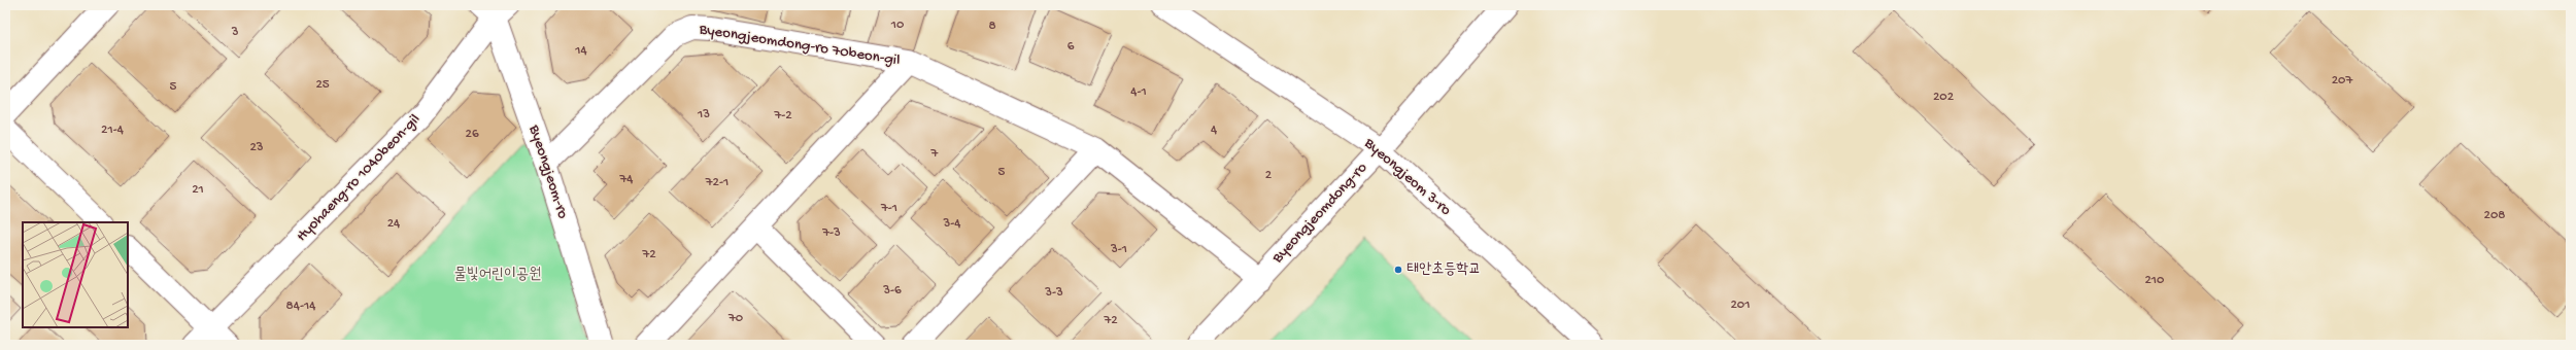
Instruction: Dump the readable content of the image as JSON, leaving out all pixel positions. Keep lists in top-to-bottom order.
{
  "streets": {
    "street": [
      "Byeongjeomdong-ro 70beon-gil",
      "Byeongjeom-ro",
      "Byeongjeom 3-ro",
      "Hyohaeng-ro 1040beon-gil",
      "Byeongjeomdong-ro"
    ]
  },
  "crossings": [
    ["Byeongjeomdong-ro 70beon-gil", "Byeongjeom-ro"],
    ["Byeongjeomdong-ro 70beon-gil", "Byeongjeomdong-ro"],
    ["Byeongjeom-ro", "Hyohaeng-ro 1040beon-gil"],
    ["Byeongjeom 3-ro", "Byeongjeomdong-ro"]
  ],
  "parks": ["물빛어린이공원"],
  "places": ["태안초등학교"],
  "house_numbers": [
    "10",
    "8",
    "3",
    "6",
    "14",
    "207",
    "25",
    "5",
    "4-1",
    "202",
    "13",
    "7-2",
    "21-4",
    "4",
    "26",
    "23",
    "7",
    "5",
    "2",
    "74",
    "72-1",
    "21",
    "7-1",
    "208",
    "24",
    "3-4",
    "7-3",
    "3-1",
    "72",
    "210",
    "3-6",
    "3-3",
    "201",
    "84-14",
    "70",
    "72"
  ]
}
